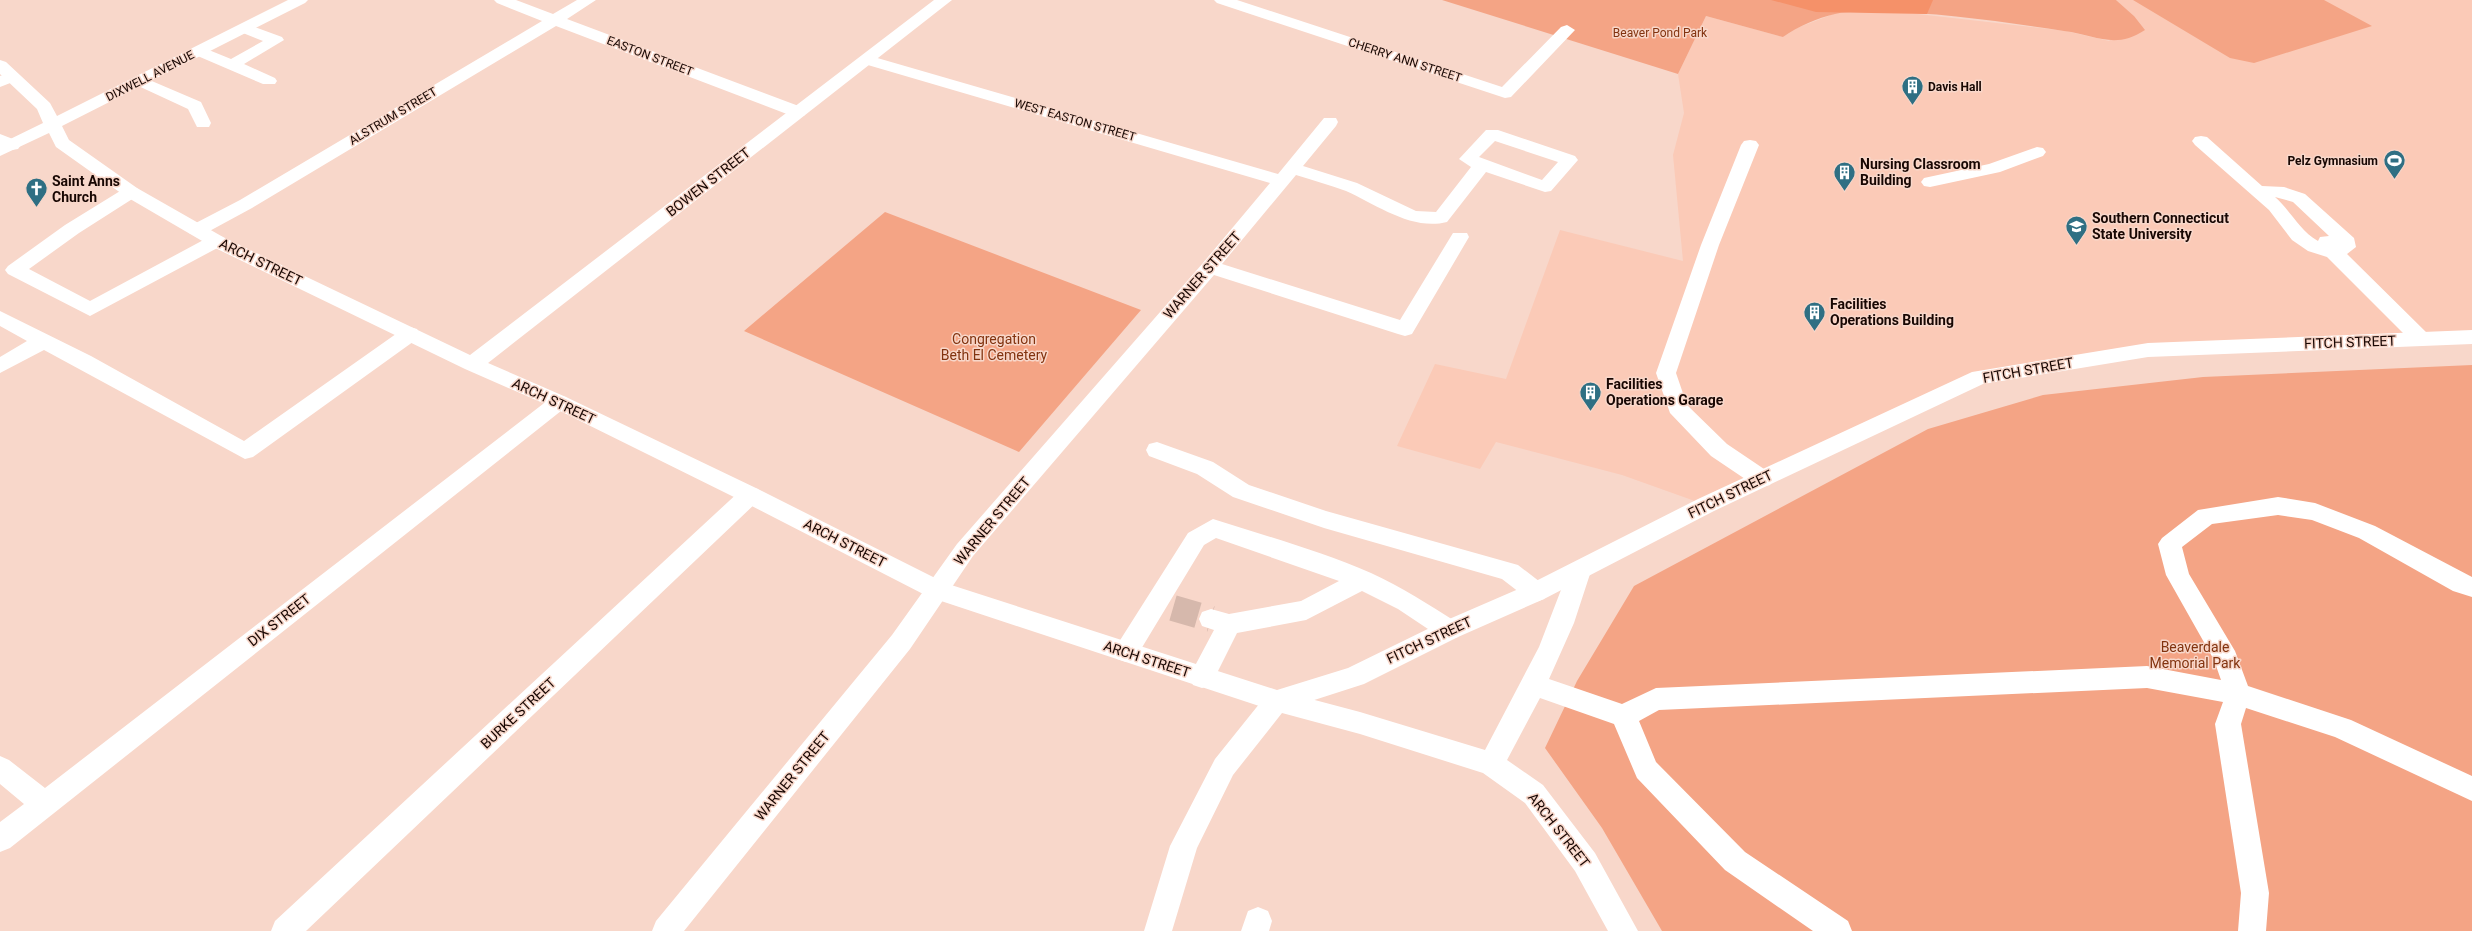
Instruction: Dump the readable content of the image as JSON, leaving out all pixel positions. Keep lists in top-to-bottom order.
{
  "streets": {
    "street": [
      "EASTON STREET",
      "CHERRY ANN STREET",
      "DIXWELL AVENUE",
      "ALSTRUM STREET",
      "WEST EASTON STREET",
      "BOWEN STREET",
      "ARCH STREET",
      "WARNER STREET",
      "FITCH STREET",
      "DIX STREET",
      "BURKE STREET"
    ]
  },
  "crossings": [
    ["EASTON STREET", "ALSTRUM STREET"],
    ["EASTON STREET", "BOWEN STREET"],
    ["DIXWELL AVENUE", "ARCH STREET"],
    ["ALSTRUM STREET", "ARCH STREET"],
    ["WEST EASTON STREET", "BOWEN STREET"],
    ["WEST EASTON STREET", "WARNER STREET"],
    ["BOWEN STREET", "ARCH STREET"],
    ["ARCH STREET", "WARNER STREET"],
    ["ARCH STREET", "FITCH STREET"],
    ["ARCH STREET", "DIX STREET"],
    ["ARCH STREET", "BURKE STREET"]
  ],
  "parks": ["Beaver Pond Park", "Congregation Beth El Cemetery", "Beaverdale Memorial Park"],
  "places": {
    "building": [
      "Davis Hall",
      "Nursing Classroom Building",
      "Facilities Operations Building",
      "Facilities Operations Garage"
    ],
    "sports": ["Pelz Gymnasium"],
    "church": ["Saint Anns Church"],
    "school or university": ["Southern Connecticut State University"]
  }
}
